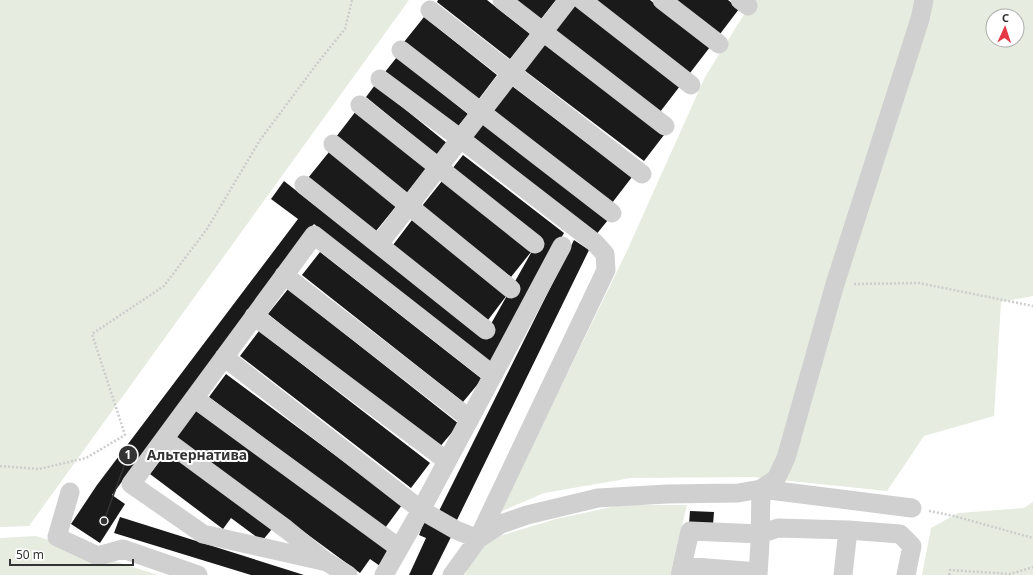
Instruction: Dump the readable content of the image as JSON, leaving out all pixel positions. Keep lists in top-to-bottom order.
{
  "places": ["Альтернатива"],
  "scale_bar": "50 m",
  "north": "top"
}
